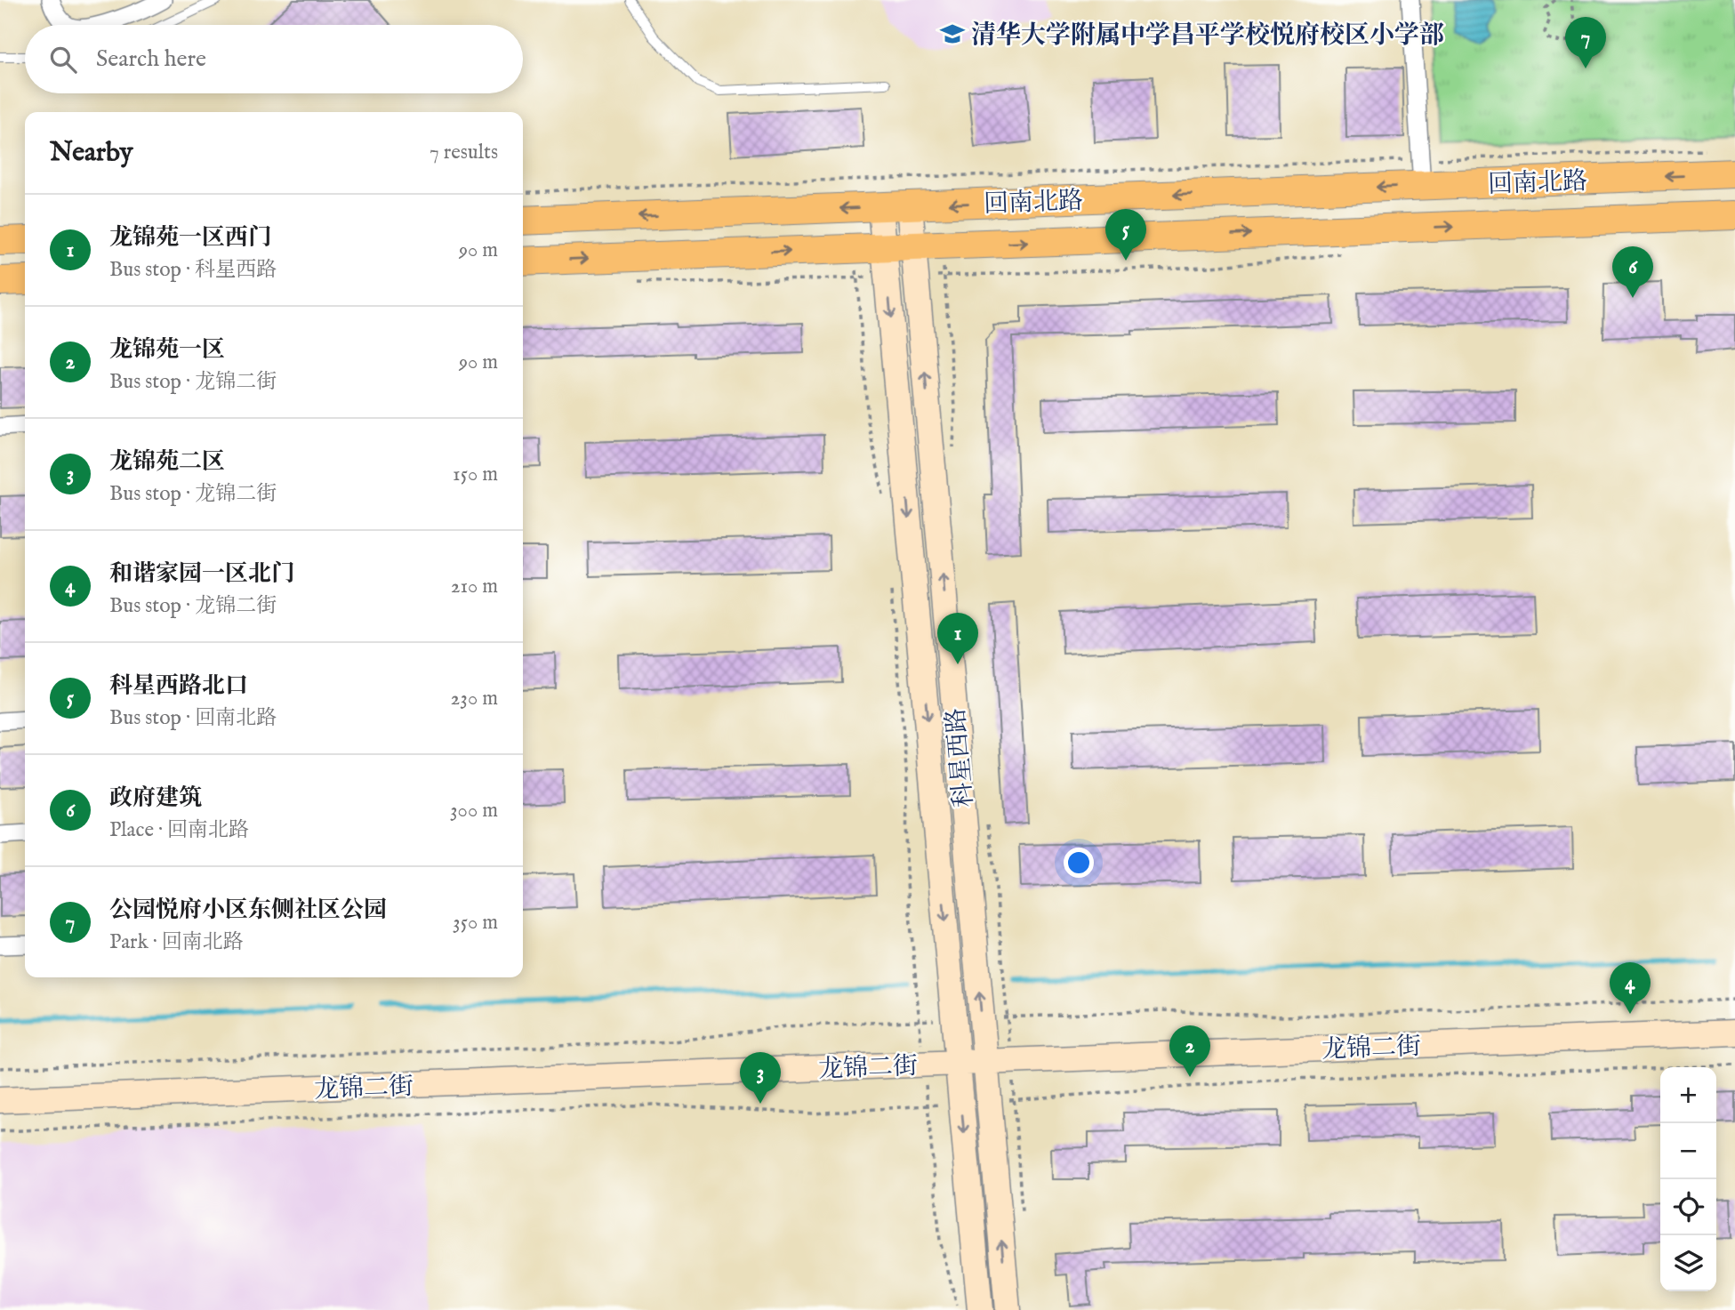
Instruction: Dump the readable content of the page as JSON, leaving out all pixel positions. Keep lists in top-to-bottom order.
{
  "streets": {
    "main road": ["回南北路"],
    "street": ["科星西路", "龙锦二街"]
  },
  "crossings": [
    ["回南北路", "科星西路"],
    ["科星西路", "龙锦二街"]
  ],
  "places": {
    "school or university": ["清华大学附属中学昌平学校悦府校区小学部"]
  },
  "page": {
    "pins": [
      "7",
      "5",
      "6",
      "1",
      "4",
      "2",
      "3"
    ],
    "search": "Search here",
    "heading": ["Nearby", "7 results"],
    "list": [
      {
        "mark": "1",
        "name": "龙锦苑一区西门",
        "note": "Bus stop · 科星西路",
        "value": "90 m"
      },
      {
        "mark": "2",
        "name": "龙锦苑一区",
        "note": "Bus stop · 龙锦二街",
        "value": "90 m"
      },
      {
        "mark": "3",
        "name": "龙锦苑二区",
        "note": "Bus stop · 龙锦二街",
        "value": "150 m"
      },
      {
        "mark": "4",
        "name": "和谐家园一区北门",
        "note": "Bus stop · 龙锦二街",
        "value": "210 m"
      },
      {
        "mark": "5",
        "name": "科星西路北口",
        "note": "Bus stop · 回南北路",
        "value": "230 m"
      },
      {
        "mark": "6",
        "name": "政府建筑",
        "note": "Place · 回南北路",
        "value": "300 m"
      },
      {
        "mark": "7",
        "name": "公园悦府小区东侧社区公园",
        "note": "Park · 回南北路",
        "value": "350 m"
      }
    ],
    "map_buttons": ["+", "−"]
  }
}
